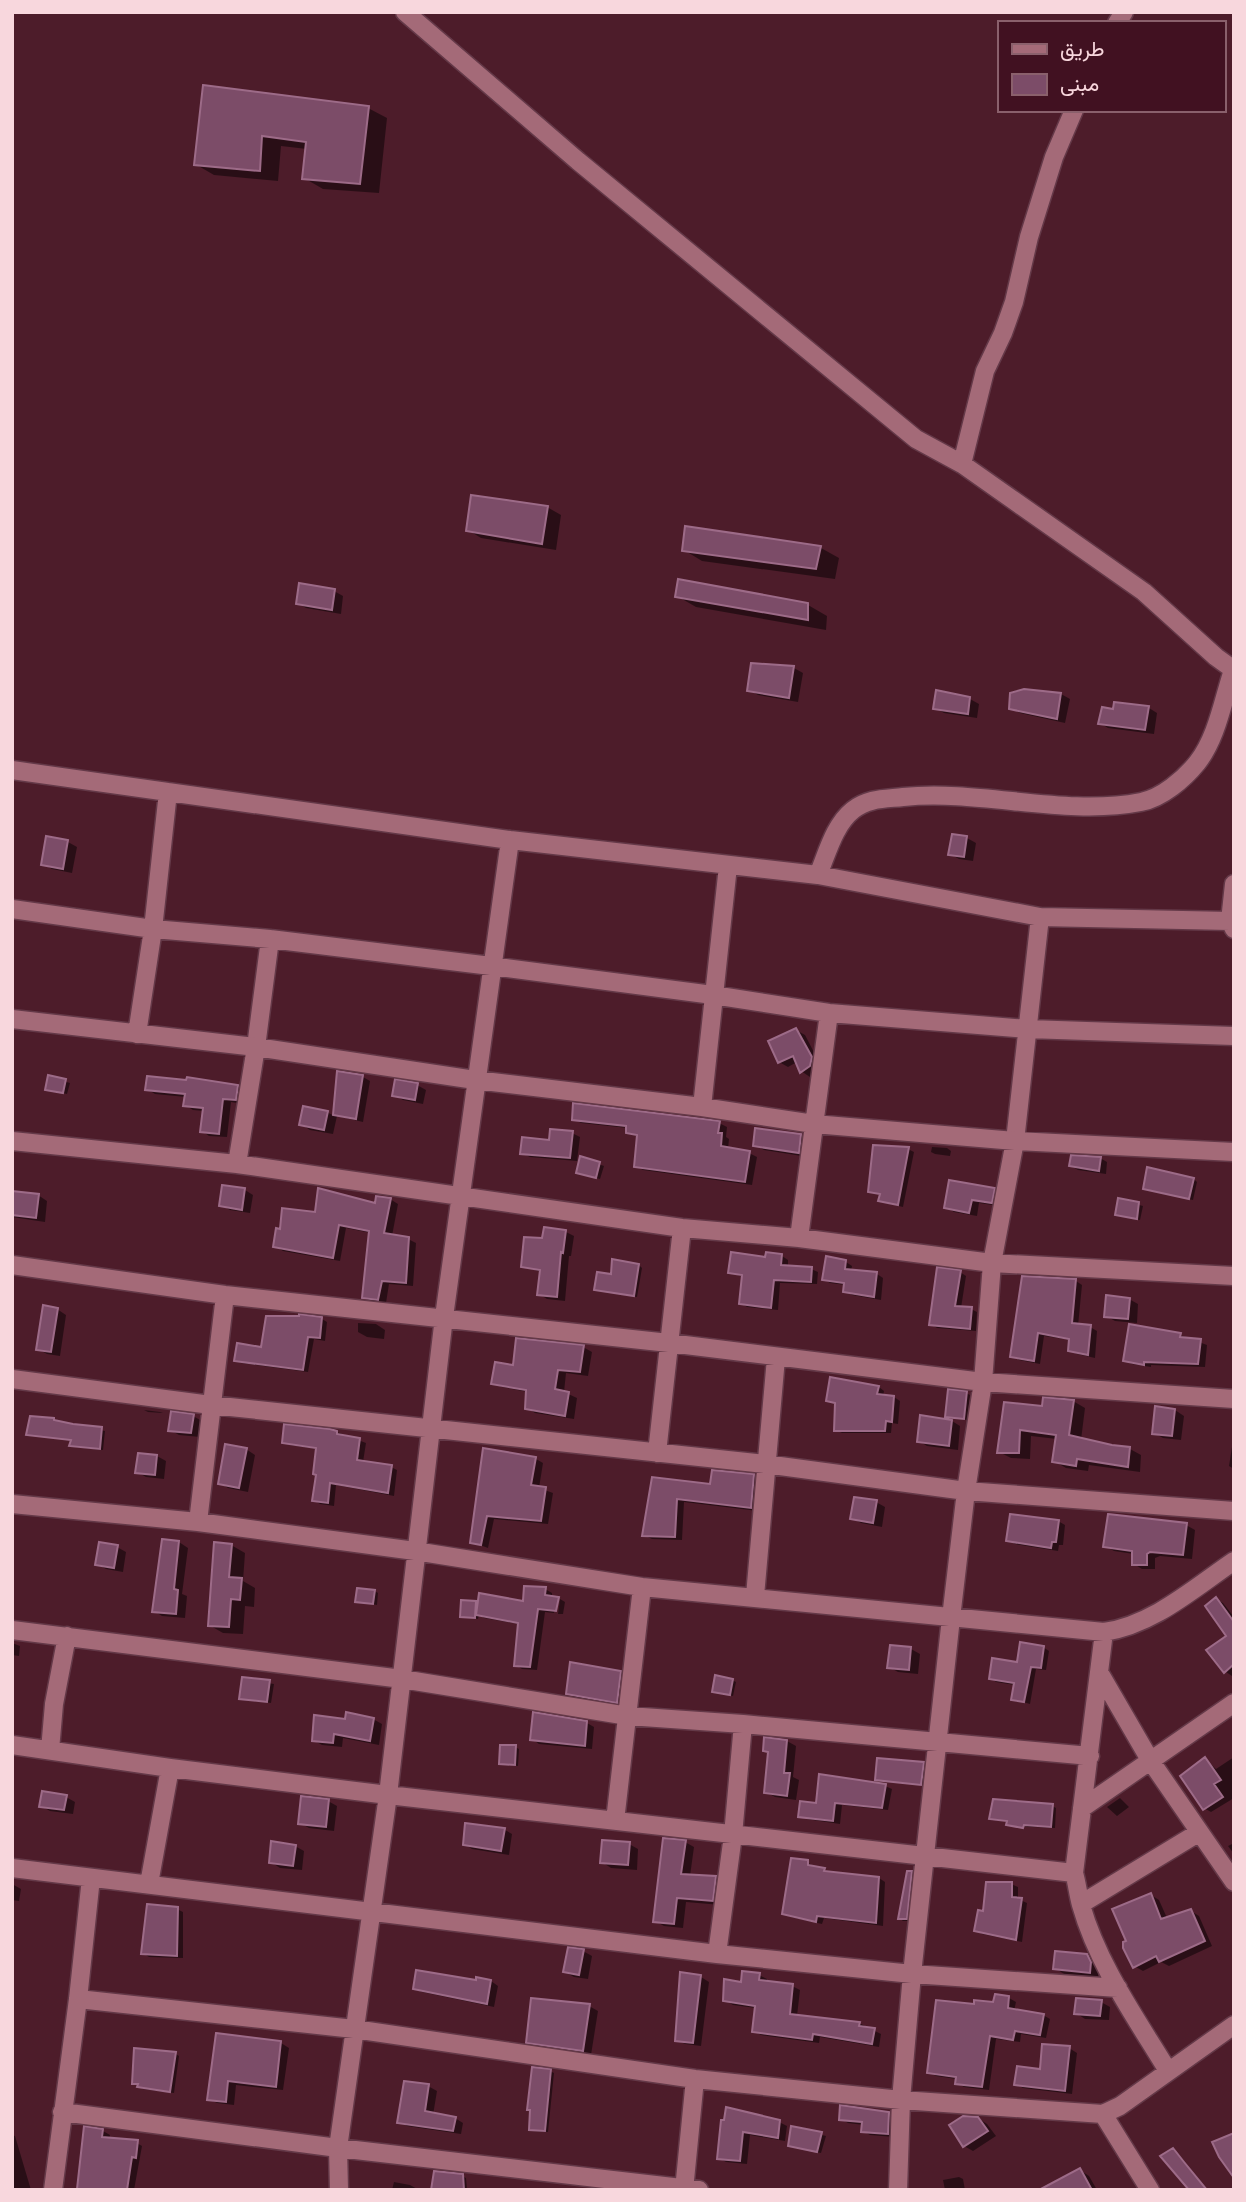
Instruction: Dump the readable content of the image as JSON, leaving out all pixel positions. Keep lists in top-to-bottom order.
{
  "legend": ["طريق", "مبنى"]
}
